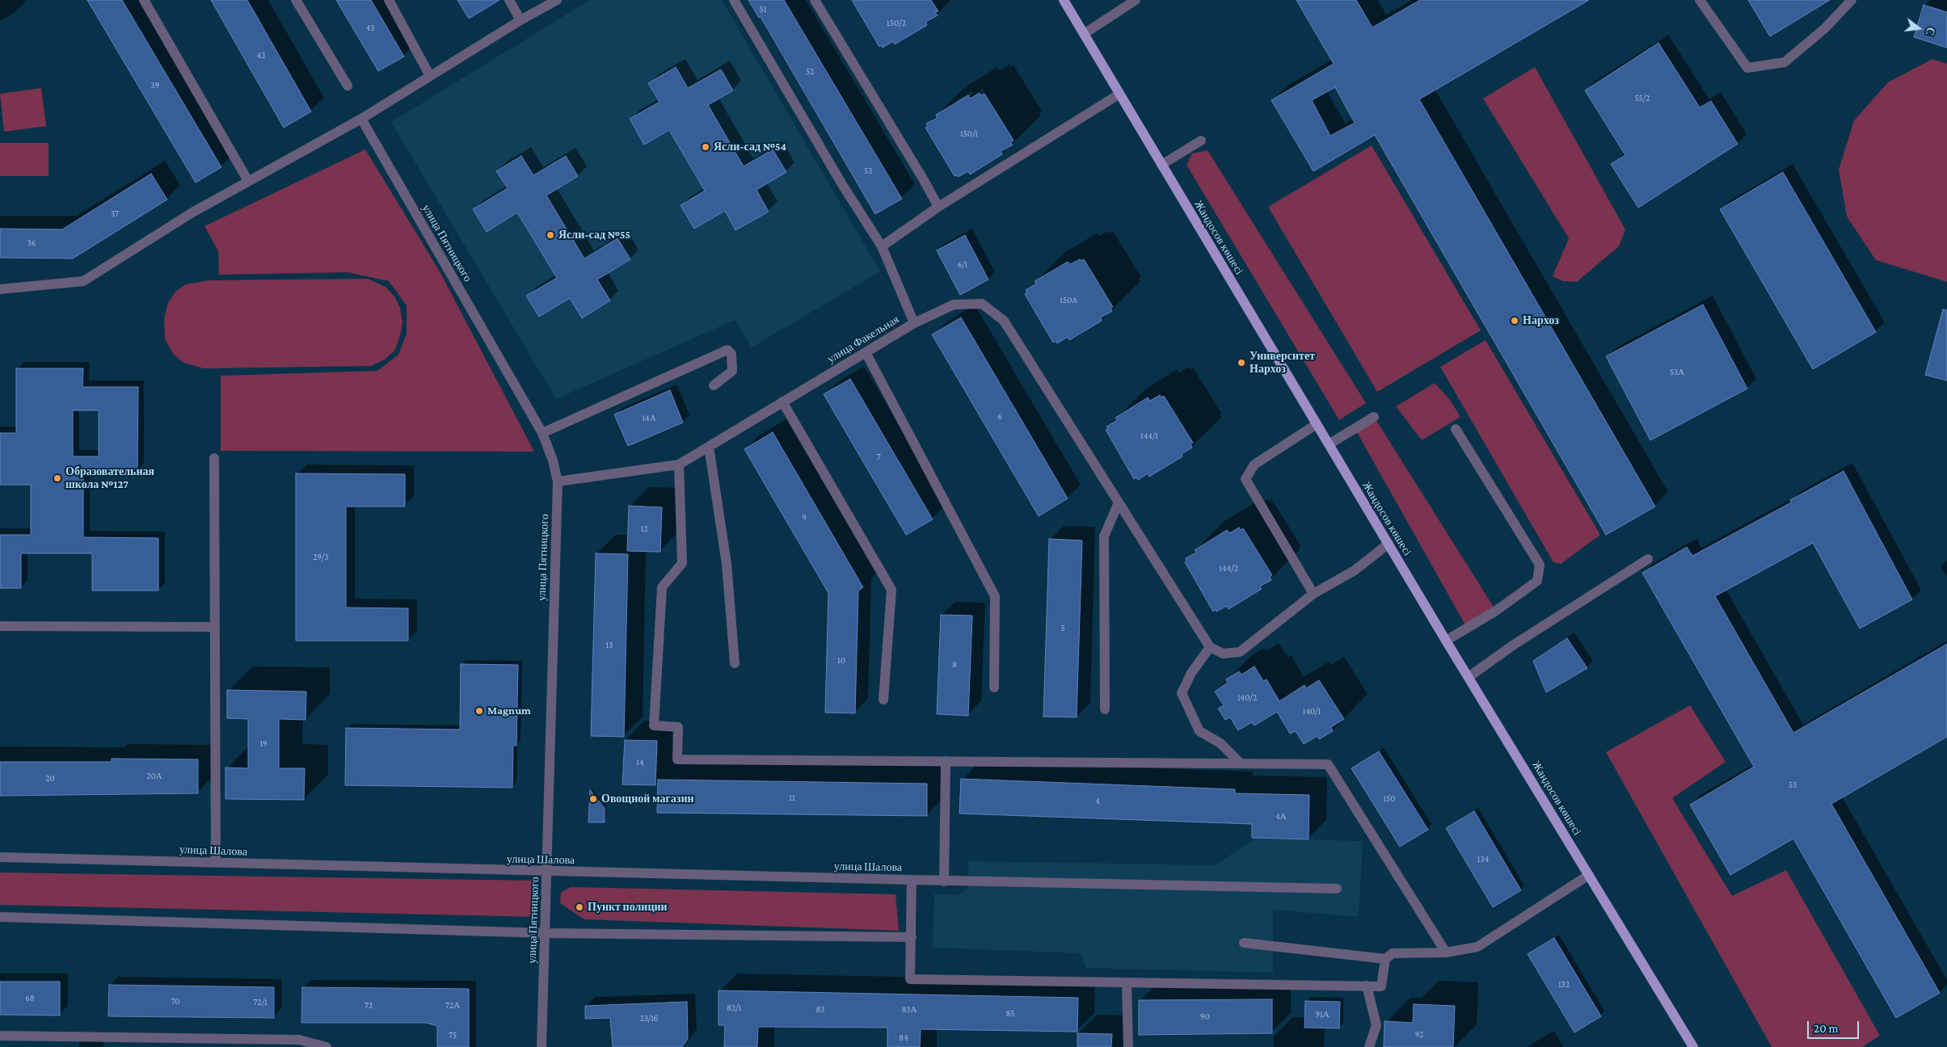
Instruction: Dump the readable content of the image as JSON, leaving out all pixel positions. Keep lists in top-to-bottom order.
{
  "streets": {
    "main road": ["Жандосов көшесі"],
    "street": ["улица Пятницкого", "улица Факельная", "улица Шалова"]
  },
  "crossings": [
    ["улица Пятницкого", "улица Факельная"],
    ["улица Пятницкого", "улица Шалова"]
  ],
  "places": [
    "Ясли-сад №54",
    "Ясли-сад №55",
    "Нархоз",
    "Университет Нархоз",
    "Образовательная школа №127",
    "Magnum",
    "Овощной магазин",
    "Пункт полиции"
  ],
  "house_numbers": [
    "51",
    "150/2",
    "43",
    "42",
    "52",
    "39",
    "55/2",
    "150/1",
    "53",
    "37",
    "36",
    "6/1",
    "150A",
    "53А",
    "6",
    "14А",
    "144/1",
    "7",
    "9",
    "12",
    "29/3",
    "144/2",
    "5",
    "13",
    "10",
    "8",
    "140/2",
    "140/1",
    "19",
    "14",
    "20А",
    "20",
    "53",
    "11",
    "150",
    "4",
    "4А",
    "134",
    "132",
    "68",
    "70",
    "72/1",
    "72",
    "72А",
    "82/1",
    "83",
    "83А",
    "85",
    "91А",
    "90",
    "23/1б",
    "92",
    "75",
    "84"
  ],
  "scale_bar": "20 m",
  "north": "right"
}
